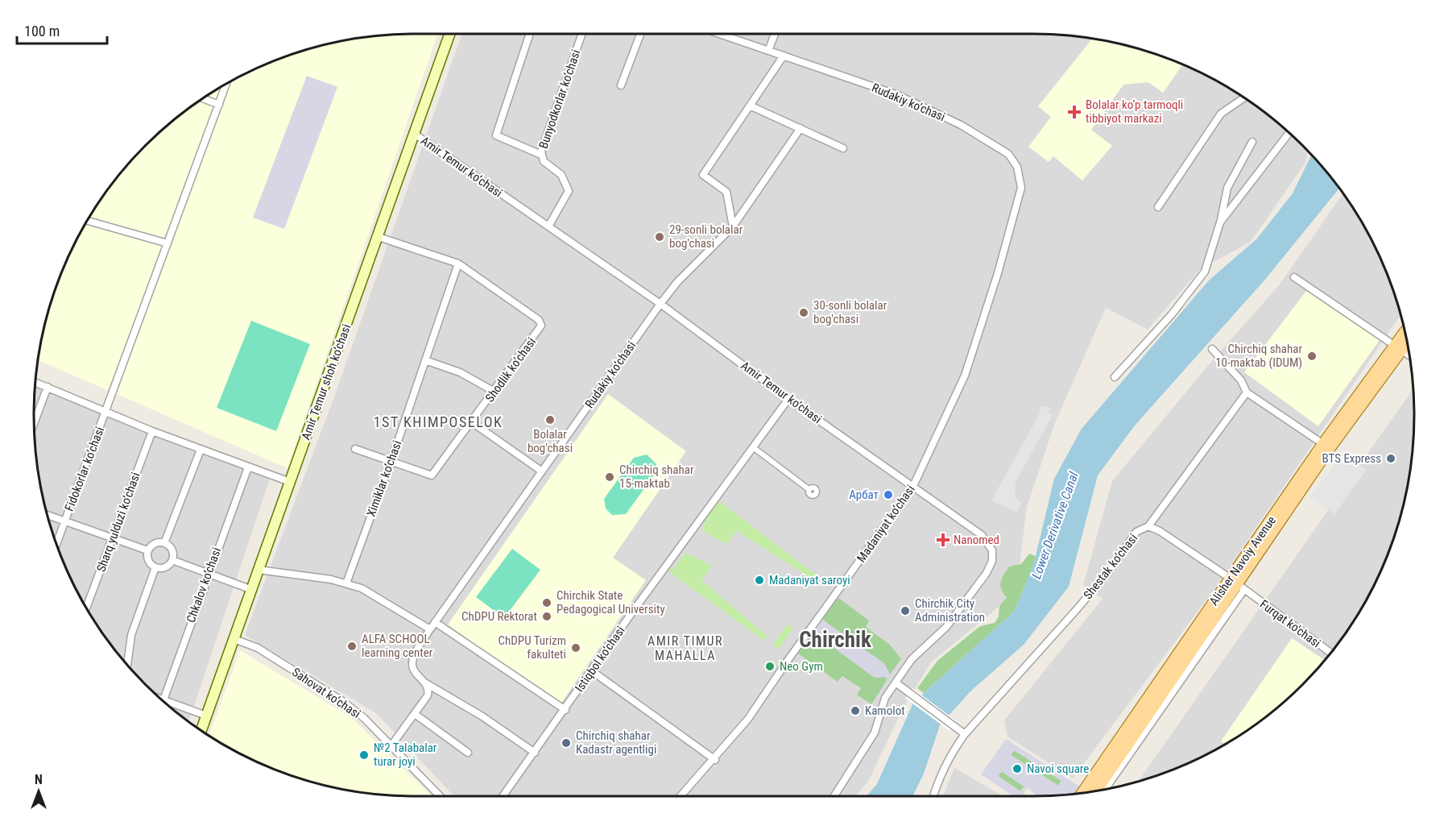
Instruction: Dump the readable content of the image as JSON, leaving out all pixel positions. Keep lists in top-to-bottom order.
{
  "streets": {
    "main road": ["Amir Temur shoh ko‘chasi", "Alisher Navoiy Avenue"],
    "street": [
      "Bunyodkorlar ko‘chasi",
      "Rudakiy ko‘chasi",
      "Amir Temur ko‘chasi",
      "Shodlik ko‘chasi",
      "Fidokorlar ko‘chasi",
      "Ximiklar ko‘chasi",
      "Sharq yulduzi ko‘chasi",
      "Madaniyat ko‘chasi",
      "Shestak ko'chasi",
      "Chkalov ko‘chasi",
      "Furqat ko'chasi",
      "Istiqbol ko‘chasi",
      "Sahovat ko‘chasi"
    ]
  },
  "crossings": [
    ["Bunyodkorlar ko‘chasi", "Amir Temur ko‘chasi"],
    ["Rudakiy ko‘chasi", "Amir Temur ko‘chasi"],
    ["Rudakiy ko‘chasi", "Madaniyat ko‘chasi"],
    ["Amir Temur ko‘chasi", "Amir Temur shoh ko‘chasi"],
    ["Amir Temur ko‘chasi", "Madaniyat ko‘chasi"],
    ["Amir Temur ko‘chasi", "Istiqbol ko‘chasi"],
    ["Shodlik ko‘chasi", "Amir Temur shoh ko‘chasi"],
    ["Shodlik ko‘chasi", "Ximiklar ko‘chasi"],
    ["Amir Temur shoh ko‘chasi", "Sahovat ko‘chasi"],
    ["Alisher Navoiy Avenue", "Furqat ko'chasi"],
    ["Shestak ko'chasi", "Furqat ko'chasi"]
  ],
  "districts": ["1ST KHIMPOSELOK", "Chirchik", "AMIR TIMUR MAHALLA"],
  "water": ["Lower Derivative Canal"],
  "places": {
    "health": ["Bolalar ko‘p tarmoqli tibbiyot markazi", "Nanomed"],
    "other": [
      "29-sonli bolalar bog'chasi",
      "30-sonli bolalar bog'chasi",
      "Chirchiq shahar 10-maktab (IDUM)",
      "Bolalar bog'chasi",
      "BTS Express",
      "Chirchiq shahar 15-maktab",
      "Арбат",
      "Madaniyat saroyi",
      "Chirchik State Pedagogical University",
      "Chirchik City Administration",
      "ChDPU Rektorat",
      "ALFA SCHOOL learning center",
      "ChDPU Turizm fakulteti",
      "Neo Gym",
      "Kamolot",
      "Chirchiq shahar Kadastr agentligi",
      "№2 Talabalar turar joyi",
      "Navoi square"
    ]
  },
  "scale_bar": "100 m",
  "north": "top"
}
